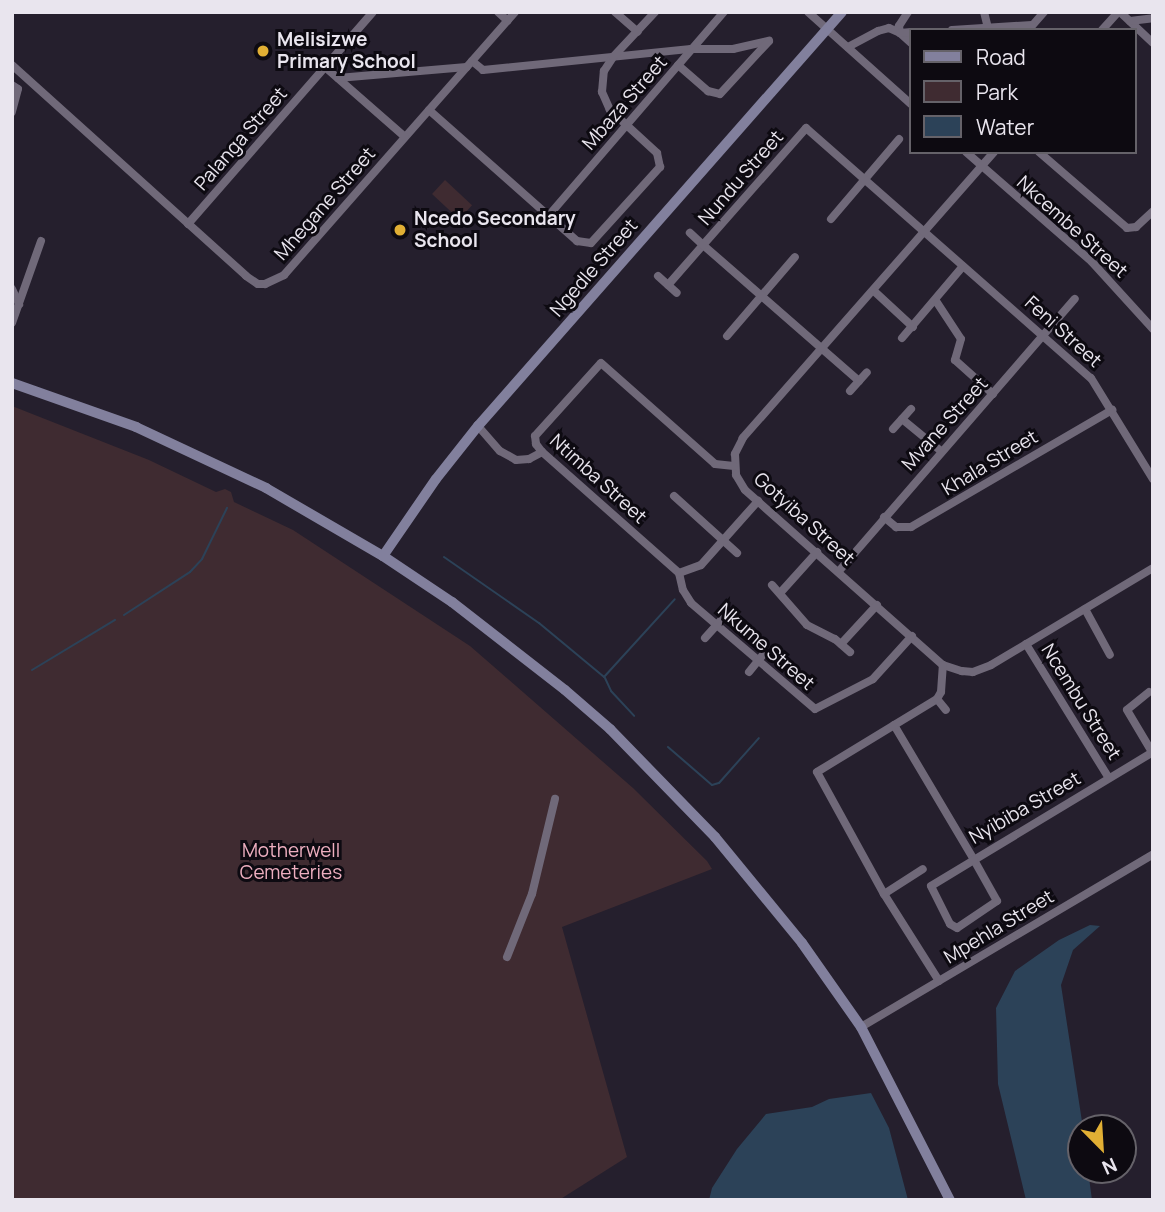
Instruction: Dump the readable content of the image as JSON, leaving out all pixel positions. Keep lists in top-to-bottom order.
{
  "streets": {
    "main road": ["Ngedle Street"],
    "street": [
      "Mbaza Street",
      "Palanga Street",
      "Nundu Street",
      "Mhegane Street",
      "Nkcembe Street",
      "Feni Street",
      "Mvane Street",
      "Khala Street",
      "Ntimba Street",
      "Gotyiba Street",
      "Nkume Street",
      "Ncembu Street",
      "Nyibiba Street",
      "Mpehla Street"
    ]
  },
  "crossings": [
    ["Palanga Street", "Mhegane Street"],
    ["Nundu Street", "Feni Street"],
    ["Nundu Street", "Gotyiba Street"],
    ["Nkcembe Street", "Gotyiba Street"],
    ["Feni Street", "Mvane Street"],
    ["Feni Street", "Khala Street"],
    ["Feni Street", "Gotyiba Street"],
    ["Mvane Street", "Khala Street"],
    ["Mvane Street", "Gotyiba Street"],
    ["Ntimba Street", "Gotyiba Street"],
    ["Ntimba Street", "Nkume Street"],
    ["Gotyiba Street", "Nkume Street"],
    ["Ncembu Street", "Nyibiba Street"]
  ],
  "parks": ["Motherwell Cemeteries"],
  "places": ["Melisizwe Primary School", "Ncedo Secondary School"],
  "legend": ["Road", "Park", "Water"],
  "north": "bottom right"
}
